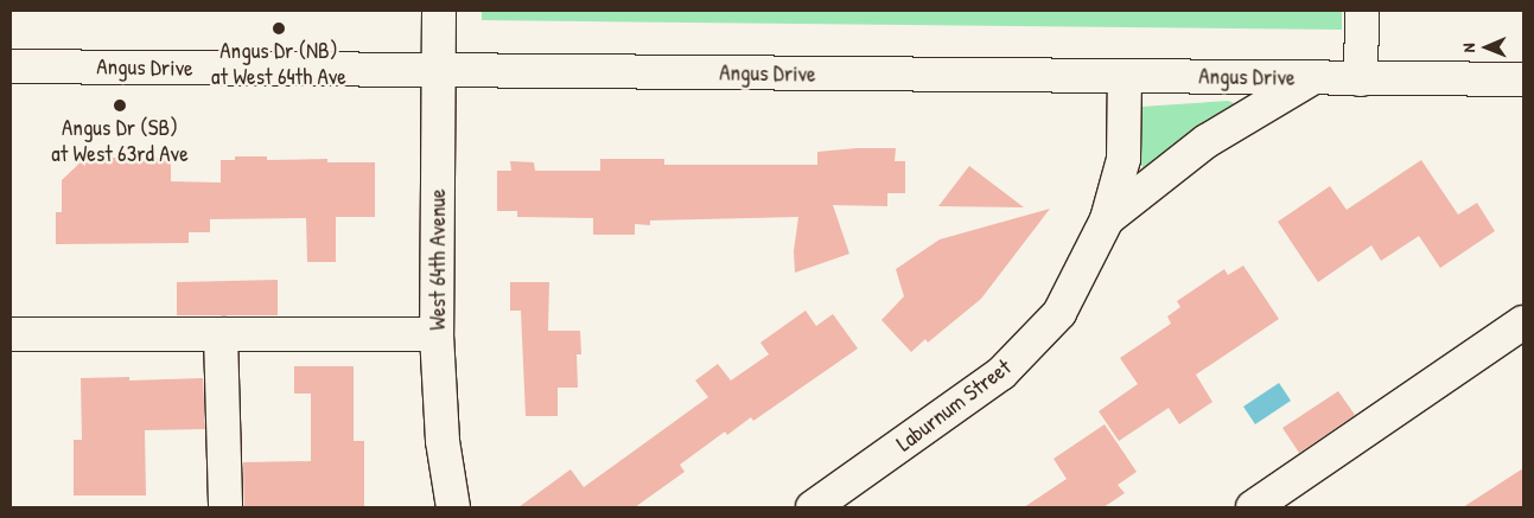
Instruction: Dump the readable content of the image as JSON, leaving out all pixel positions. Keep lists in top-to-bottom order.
{
  "streets": {
    "street": ["Angus Drive", "West 64th Avenue", "Laburnum Street"]
  },
  "crossings": [
    ["Angus Drive", "West 64th Avenue"],
    ["Angus Drive", "Laburnum Street"]
  ],
  "places": ["Angus Dr (NB) at West 64th Ave", "Angus Dr (SB) at West 63rd Ave"],
  "north": "left"
}
